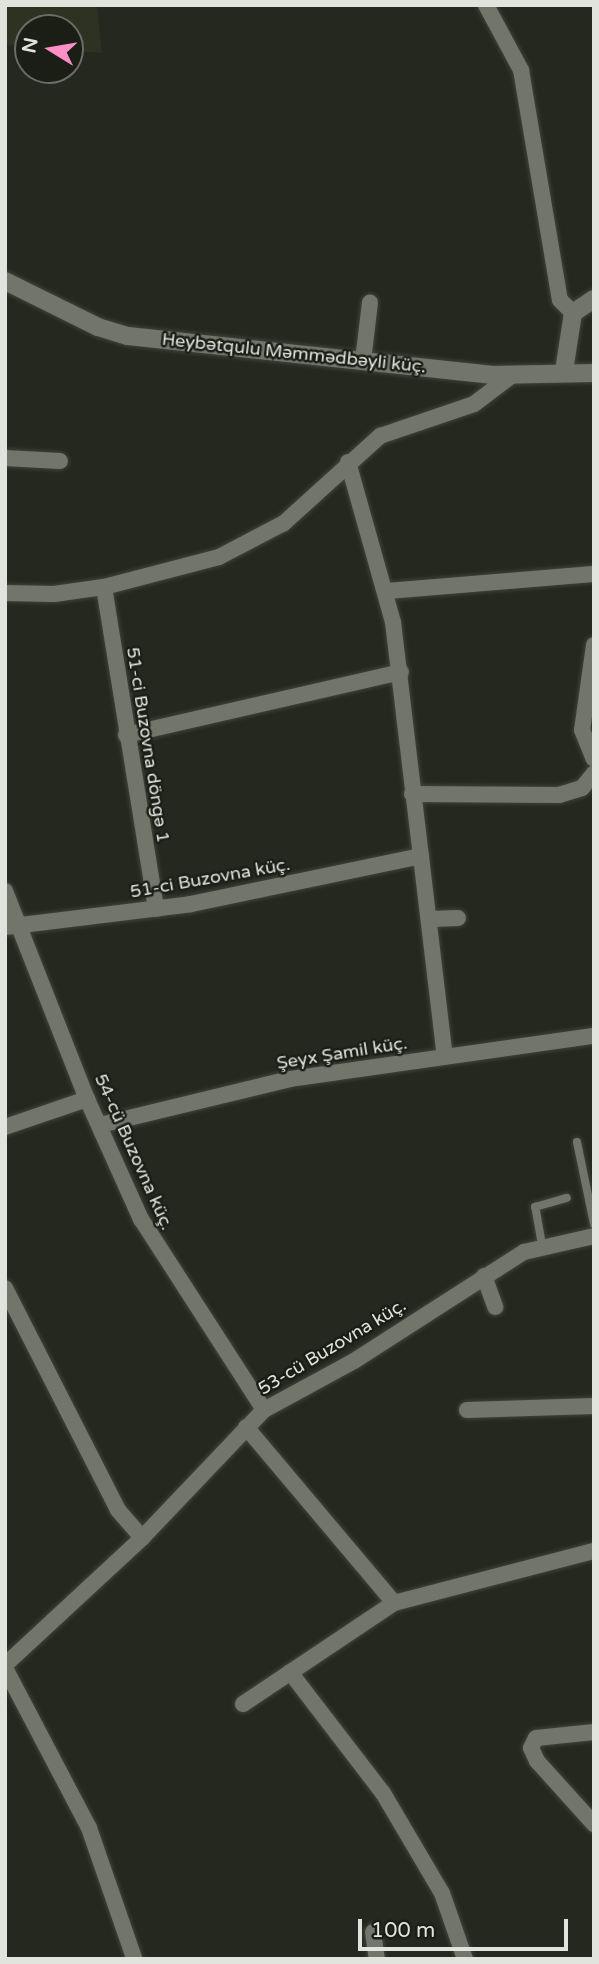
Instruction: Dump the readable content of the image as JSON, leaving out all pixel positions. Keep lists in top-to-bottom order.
{
  "streets": {
    "street": [
      "Heybətqulu Məmmədbəyli küç.",
      "51-ci Buzovna döngə 1",
      "51-ci Buzovna küç.",
      "Şeyx Şamil küç.",
      "54-cü Buzovna küç.",
      "53-cü Buzovna küç."
    ]
  },
  "crossings": [
    ["51-ci Buzovna döngə 1", "51-ci Buzovna küç."],
    ["51-ci Buzovna küç.", "54-cü Buzovna küç."],
    ["Şeyx Şamil küç.", "54-cü Buzovna küç."],
    ["54-cü Buzovna küç.", "53-cü Buzovna küç."]
  ],
  "scale_bar": "100 m",
  "north": "left"
}
